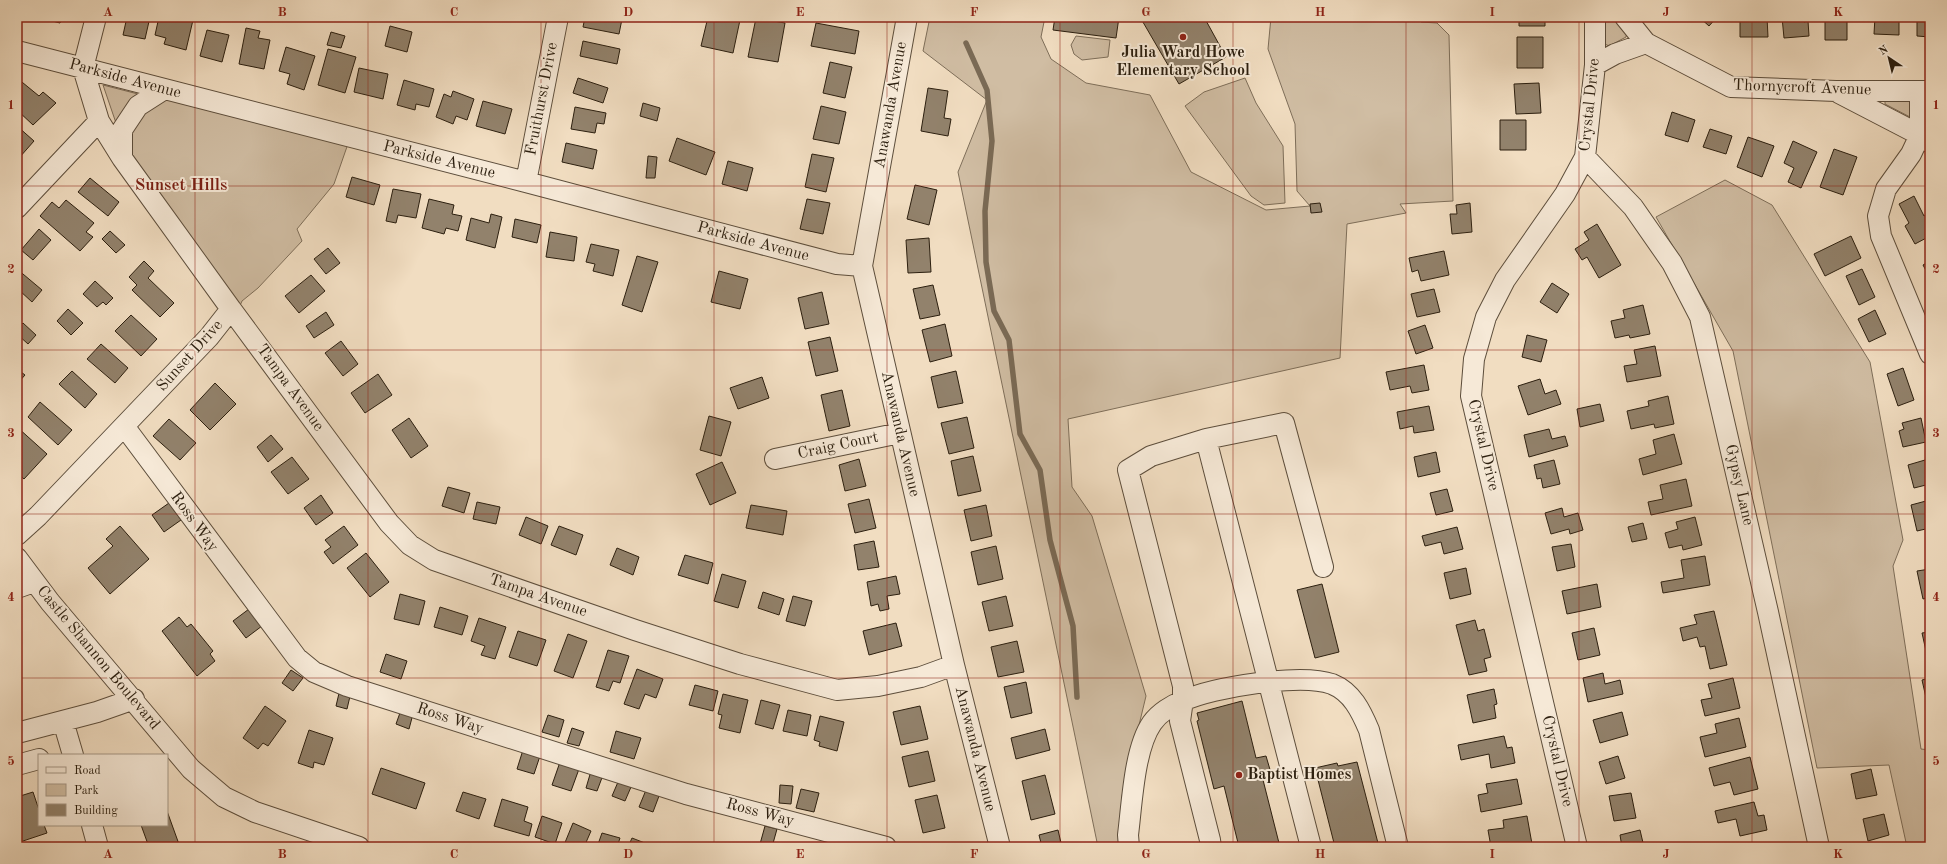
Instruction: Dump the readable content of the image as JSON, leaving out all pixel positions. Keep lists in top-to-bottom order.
{
  "streets": {
    "street": [
      "Parkside Avenue",
      "Thornycroft Avenue",
      "Fruithurst Drive",
      "Anawanda Avenue",
      "Crystal Drive",
      "Sunset Drive",
      "Tampa Avenue",
      "Craig Court",
      "Gypsy Lane",
      "Ross Way",
      "Castle Shannon Boulevard"
    ]
  },
  "crossings": [
    ["Parkside Avenue", "Fruithurst Drive"],
    ["Parkside Avenue", "Anawanda Avenue"],
    ["Parkside Avenue", "Sunset Drive"],
    ["Anawanda Avenue", "Tampa Avenue"],
    ["Anawanda Avenue", "Craig Court"],
    ["Crystal Drive", "Gypsy Lane"],
    ["Sunset Drive", "Tampa Avenue"],
    ["Sunset Drive", "Ross Way"]
  ],
  "districts": ["Sunset Hills"],
  "places": ["Julia Ward Howe Elementary School", "Baptist Homes"],
  "legend": ["Road", "Park", "Building"],
  "north": "top left",
  "grid": {
    "columns": [
      "A",
      "B",
      "C",
      "D",
      "E",
      "F",
      "G",
      "H",
      "I",
      "J",
      "K"
    ],
    "rows": [
      "1",
      "2",
      "3",
      "4",
      "5"
    ]
  }
}
